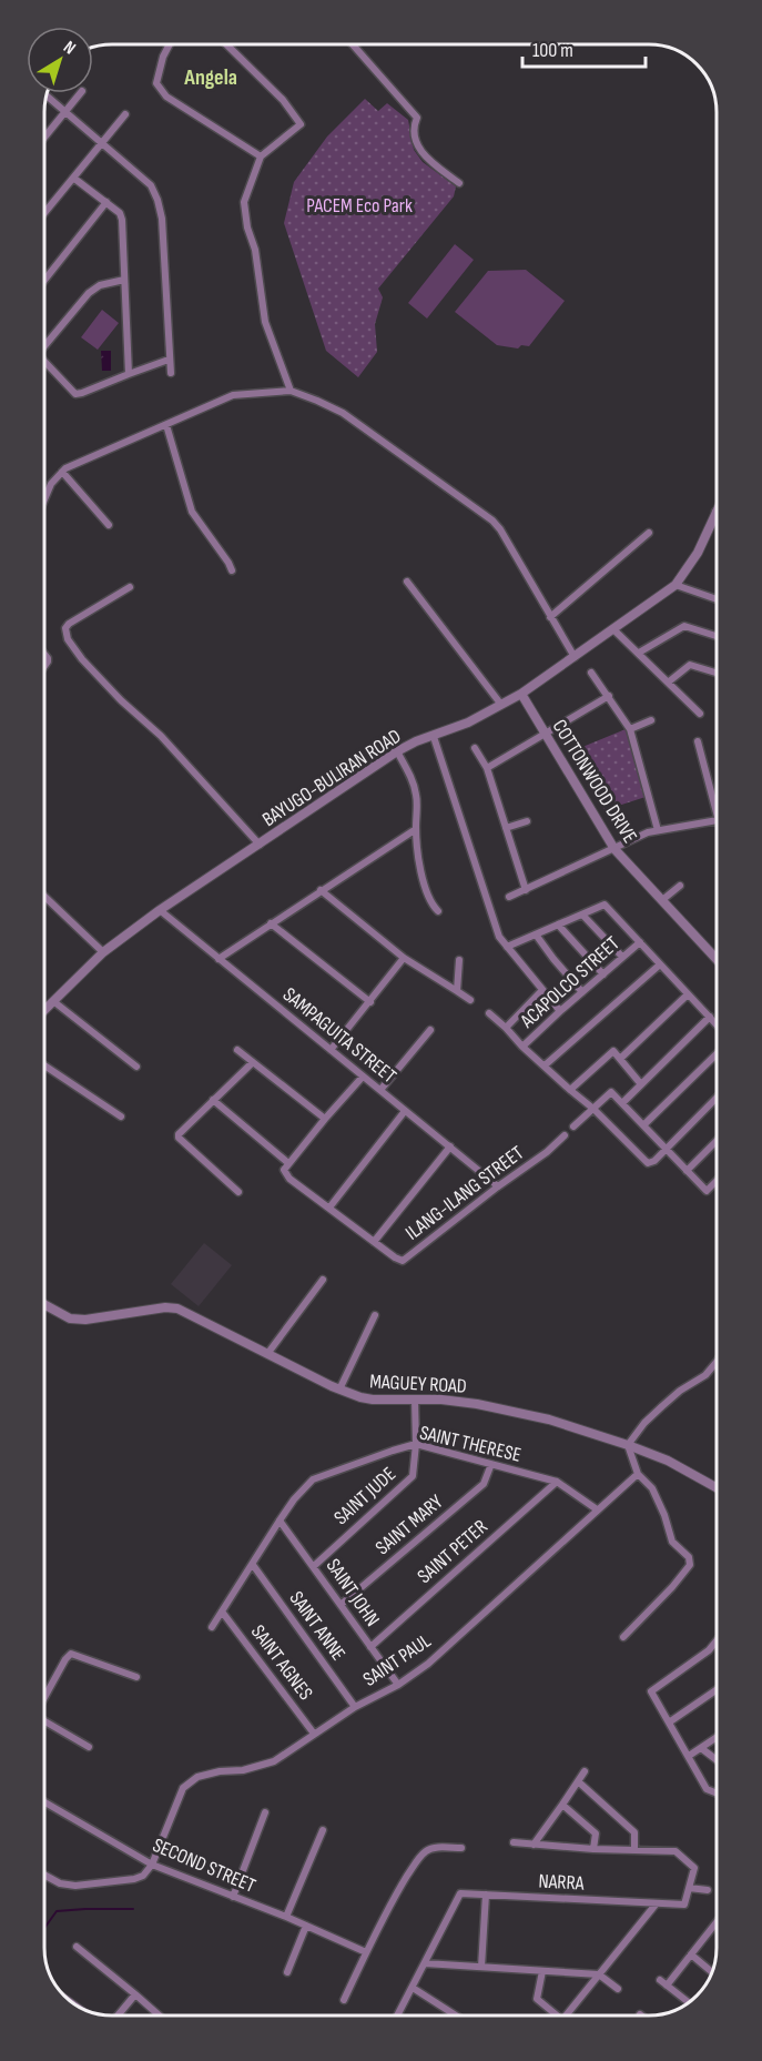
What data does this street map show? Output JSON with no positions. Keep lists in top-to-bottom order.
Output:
{
  "streets": {
    "street": [
      "BAYUGO-BULIRAN ROAD",
      "COTTONWOOD DRIVE",
      "ACAPOLCO STREET",
      "SAMPAGUITA STREET",
      "ILANG-ILANG STREET",
      "MAGUEY ROAD",
      "SAINT THERESE",
      "SAINT JUDE",
      "SAINT MARY",
      "SAINT PETER",
      "SAINT JOHN",
      "SAINT ANNE",
      "SAINT PAUL",
      "SAINT AGNES",
      "SECOND STREET",
      "NARRA"
    ]
  },
  "crossings": [
    ["BAYUGO-BULIRAN ROAD", "COTTONWOOD DRIVE"],
    ["BAYUGO-BULIRAN ROAD", "SAMPAGUITA STREET"],
    ["SAMPAGUITA STREET", "ILANG-ILANG STREET"],
    ["MAGUEY ROAD", "SAINT JUDE"],
    ["SAINT THERESE", "SAINT JUDE"],
    ["SAINT THERESE", "SAINT MARY"],
    ["SAINT THERESE", "SAINT PETER"],
    ["SAINT THERESE", "SAINT JOHN"],
    ["SAINT THERESE", "SAINT ANNE"],
    ["SAINT THERESE", "SAINT PAUL"],
    ["SAINT THERESE", "SAINT AGNES"],
    ["SAINT JUDE", "SAINT JOHN"],
    ["SAINT MARY", "SAINT JOHN"],
    ["SAINT PETER", "SAINT JOHN"],
    ["SAINT JOHN", "SAINT PAUL"],
    ["SAINT ANNE", "SAINT PAUL"],
    ["SAINT PAUL", "SAINT AGNES"],
    ["SAINT PAUL", "SECOND STREET"]
  ],
  "districts": ["Angela"],
  "parks": ["PACEM Eco Park"],
  "scale_bar": "100 m",
  "north": "top right"
}
